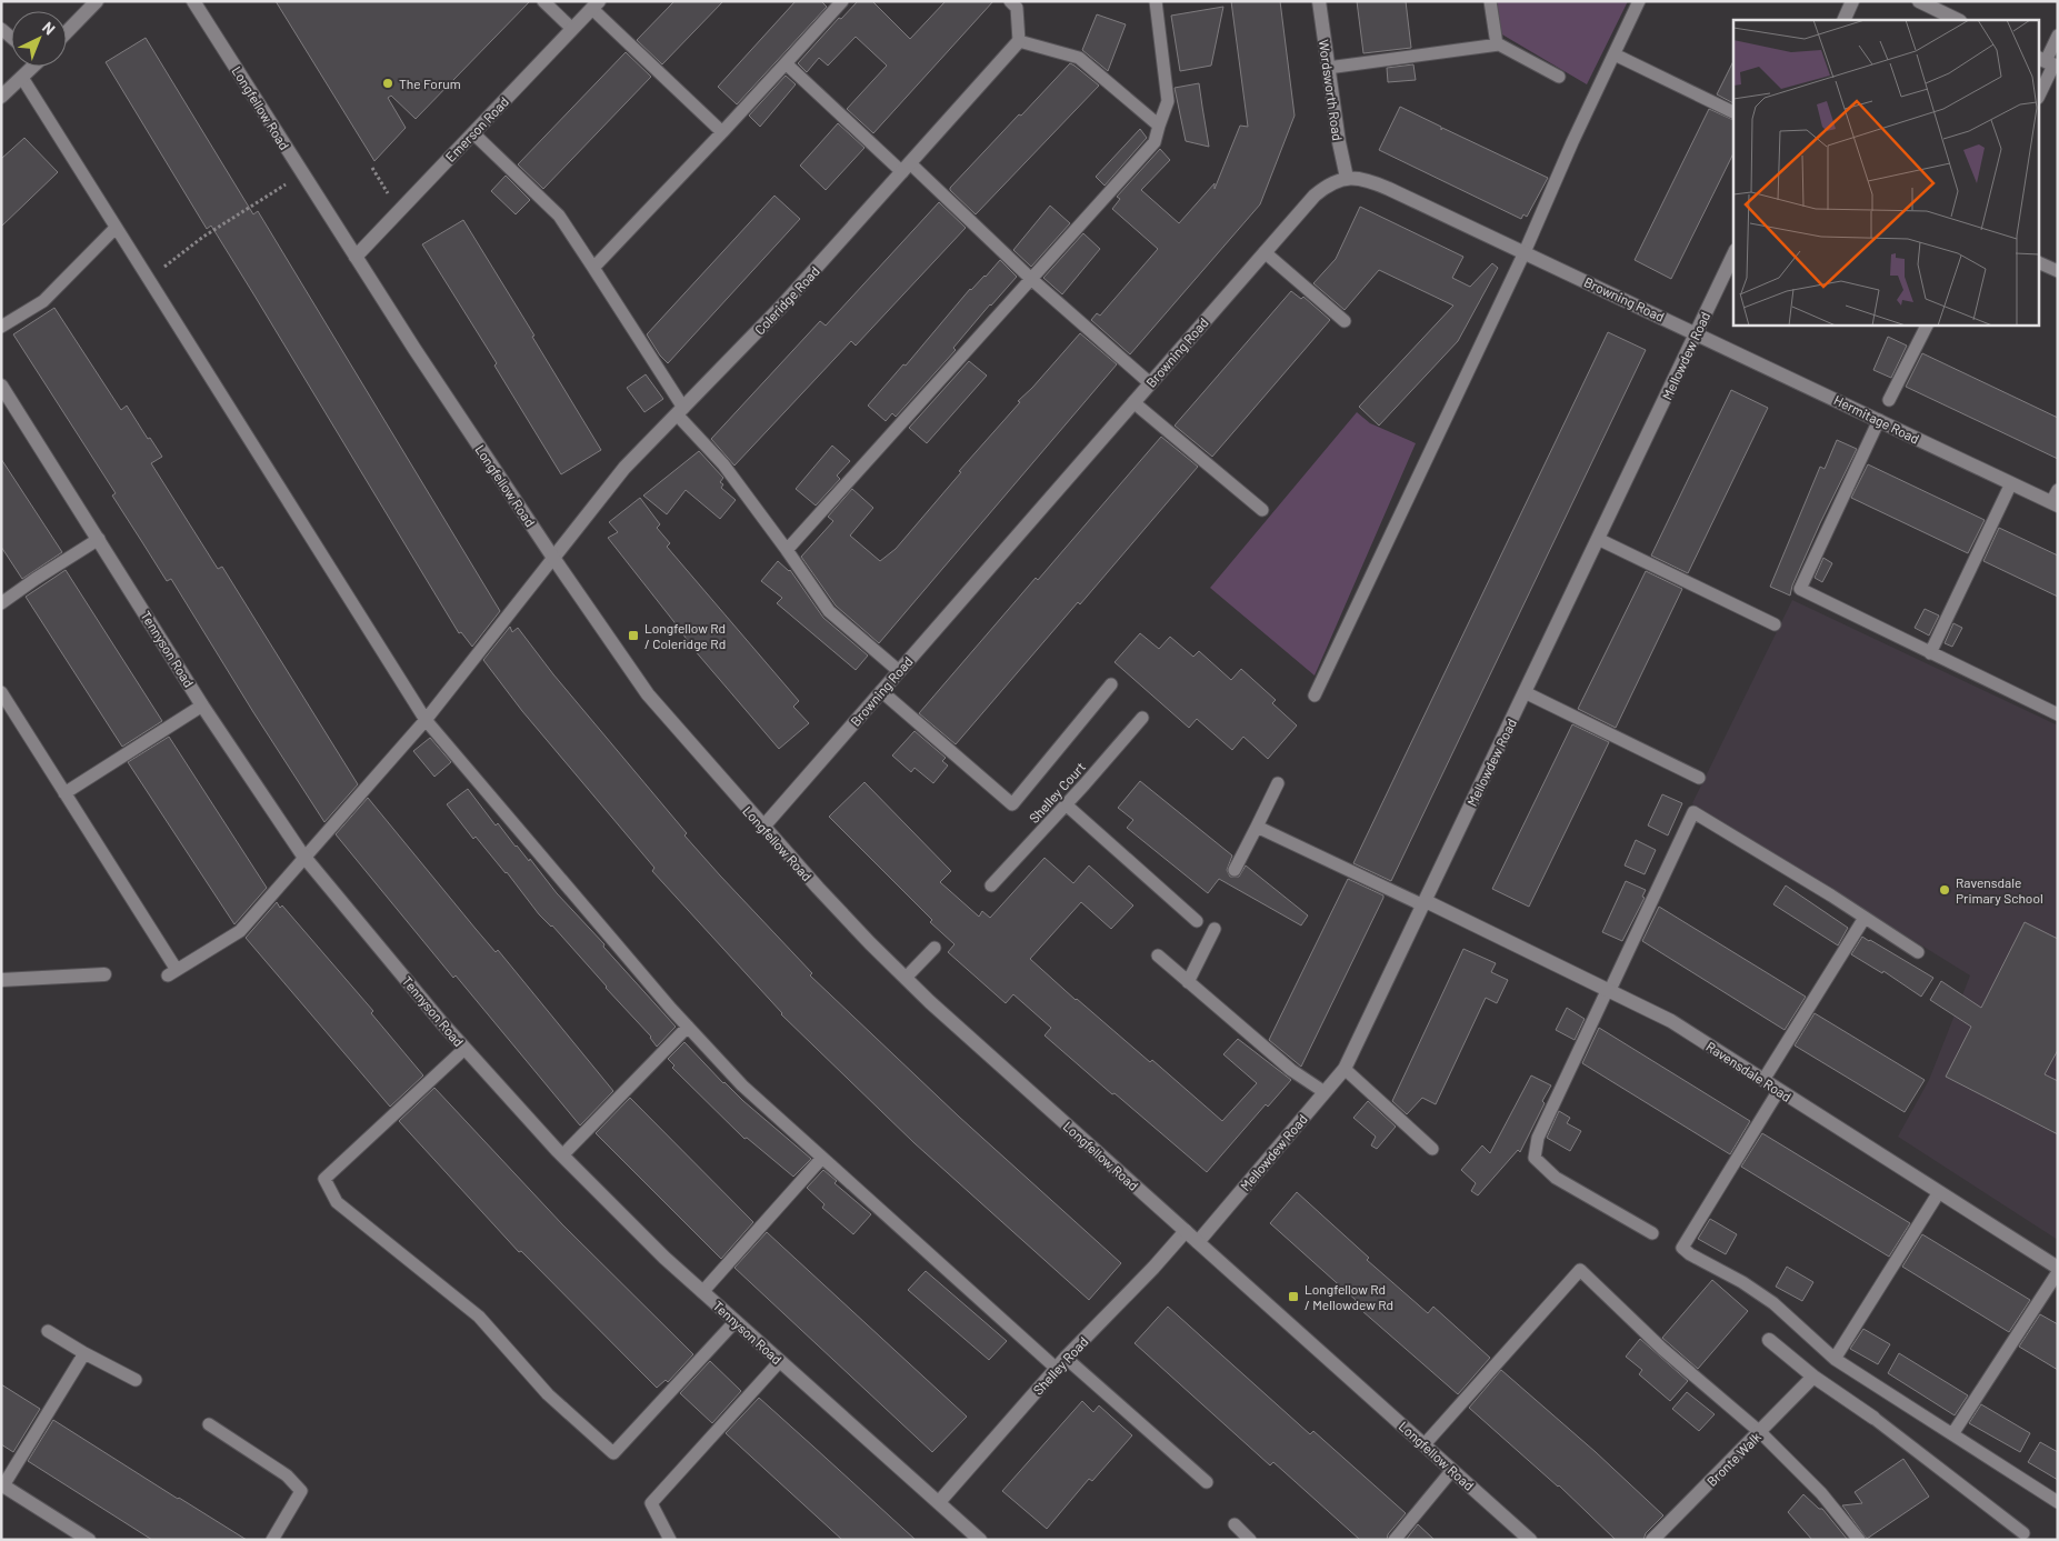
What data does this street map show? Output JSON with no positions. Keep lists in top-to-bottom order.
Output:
{
  "streets": {
    "street": [
      "Wordsworth Road",
      "Longfellow Road",
      "Emerson Road",
      "Browning Road",
      "Coleridge Road",
      "Mellowdew Road",
      "Hermitage Road",
      "Tennyson Road",
      "Ravensdale Road",
      "Shelley Road",
      "Bronte Walk"
    ],
    "lane": ["Shelley Court"]
  },
  "crossings": [
    ["Wordsworth Road", "Browning Road"],
    ["Longfellow Road", "Emerson Road"],
    ["Longfellow Road", "Browning Road"],
    ["Longfellow Road", "Coleridge Road"],
    ["Longfellow Road", "Mellowdew Road"],
    ["Longfellow Road", "Shelley Road"],
    ["Browning Road", "Mellowdew Road"],
    ["Browning Road", "Hermitage Road"],
    ["Mellowdew Road", "Hermitage Road"],
    ["Mellowdew Road", "Ravensdale Road"],
    ["Tennyson Road", "Shelley Road"]
  ],
  "places": {
    "other": ["The Forum", "Ravensdale Primary School"],
    "transit": ["Longfellow Rd / Coleridge Rd", "Longfellow Rd / Mellowdew Rd"]
  },
  "north": "top right"
}
